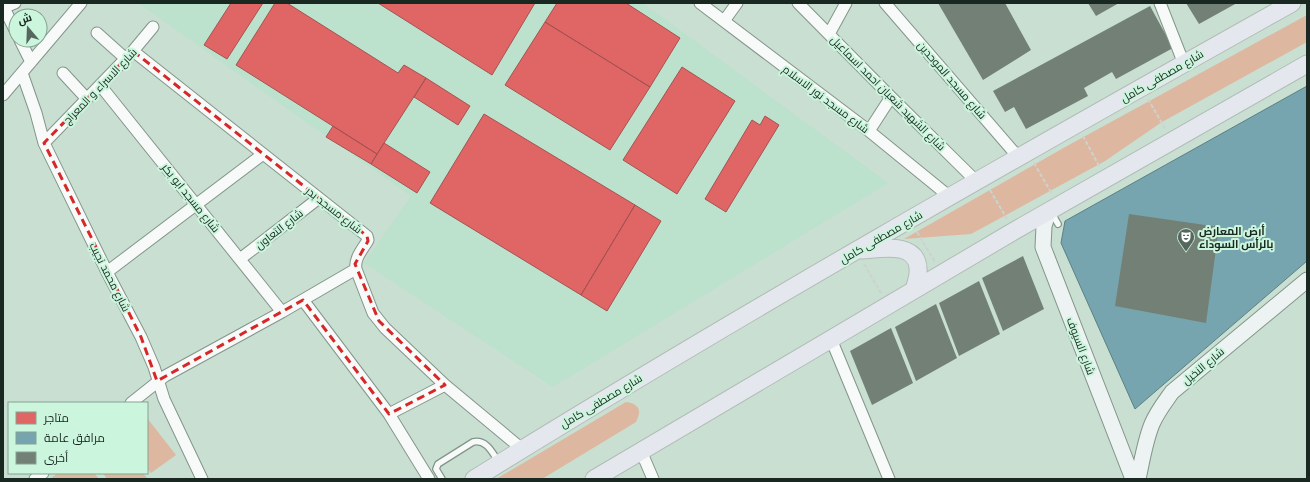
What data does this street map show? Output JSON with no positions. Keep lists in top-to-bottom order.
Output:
{
  "streets": {
    "main road": ["شارع مصطفى كامل", "شارع السيوف", "شارع النخيل"],
    "street": [
      "شارع مسجد الموحدين",
      "شارع الاسراء و المعراج",
      "شارع الشهيد شعبان احمد اسماعيل",
      "شارع مسجد نور الاسلام",
      "شارع مسجد ابو بكر",
      "شارع مسجد بدر",
      "شارع التعاون",
      "شارع محمد نجيب"
    ]
  },
  "crossings": [
    ["شارع مصطفى كامل", "شارع مسجد الموحدين"],
    ["شارع مصطفى كامل", "شارع الشهيد شعبان احمد اسماعيل"],
    ["شارع مصطفى كامل", "شارع مسجد نور الاسلام"],
    ["شارع الاسراء و المعراج", "شارع مسجد ابو بكر"],
    ["شارع الاسراء و المعراج", "شارع مسجد بدر"],
    ["شارع الاسراء و المعراج", "شارع محمد نجيب"],
    ["شارع مسجد ابو بكر", "شارع التعاون"],
    ["شارع مسجد بدر", "شارع التعاون"]
  ],
  "places": {
    "theatre": ["أرض المعارض بالرأس السوداء"]
  },
  "legend": ["متاجر", "مرافق عامة", "أخرى"],
  "north": "top"
}
